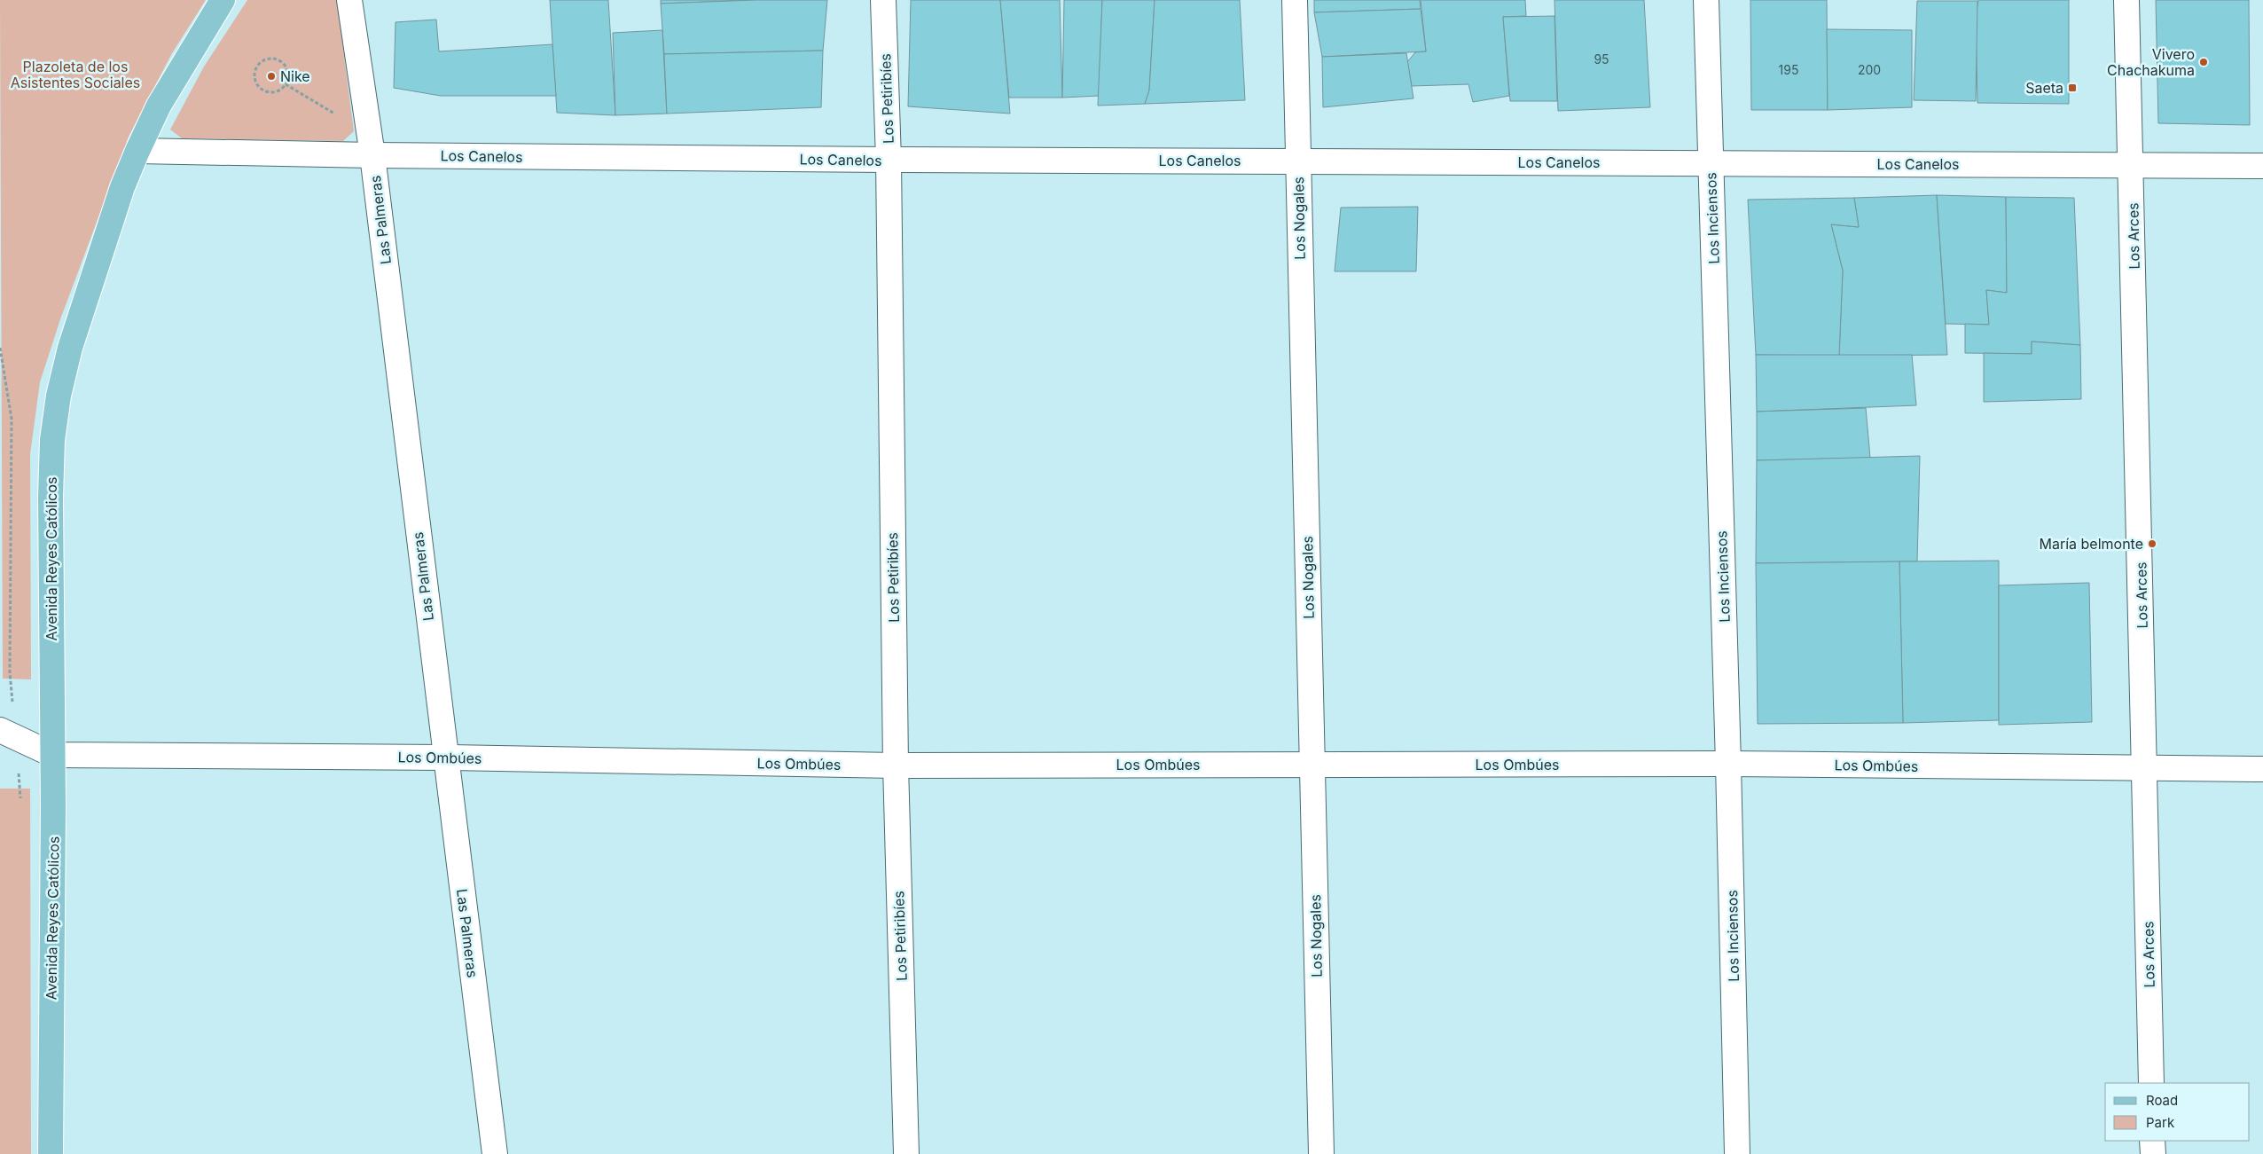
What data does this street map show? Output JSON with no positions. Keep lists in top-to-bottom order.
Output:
{
  "streets": {
    "main road": ["Avenida Reyes Católicos"],
    "street": [
      "Los Petiribíes",
      "Los Canelos",
      "Los Nogales",
      "Los Inciensos",
      "Las Palmeras",
      "Los Arces",
      "Los Ombúes"
    ]
  },
  "crossings": [
    ["Los Petiribíes", "Los Canelos"],
    ["Los Petiribíes", "Los Ombúes"],
    ["Los Canelos", "Los Nogales"],
    ["Los Canelos", "Los Inciensos"],
    ["Los Canelos", "Las Palmeras"],
    ["Los Canelos", "Los Arces"],
    ["Los Canelos", "Avenida Reyes Católicos"],
    ["Los Nogales", "Los Ombúes"],
    ["Los Inciensos", "Los Ombúes"],
    ["Las Palmeras", "Los Ombúes"],
    ["Los Arces", "Los Ombúes"],
    ["Avenida Reyes Católicos", "Los Ombúes"]
  ],
  "parks": ["Plazoleta de los Asistentes Sociales"],
  "places": {
    "other": ["Vivero Chachakuma", "Nike", "María belmonte"],
    "transit": ["Saeta"]
  },
  "house_numbers": ["95", "195", "200"],
  "legend": ["Road", "Park"]
}
